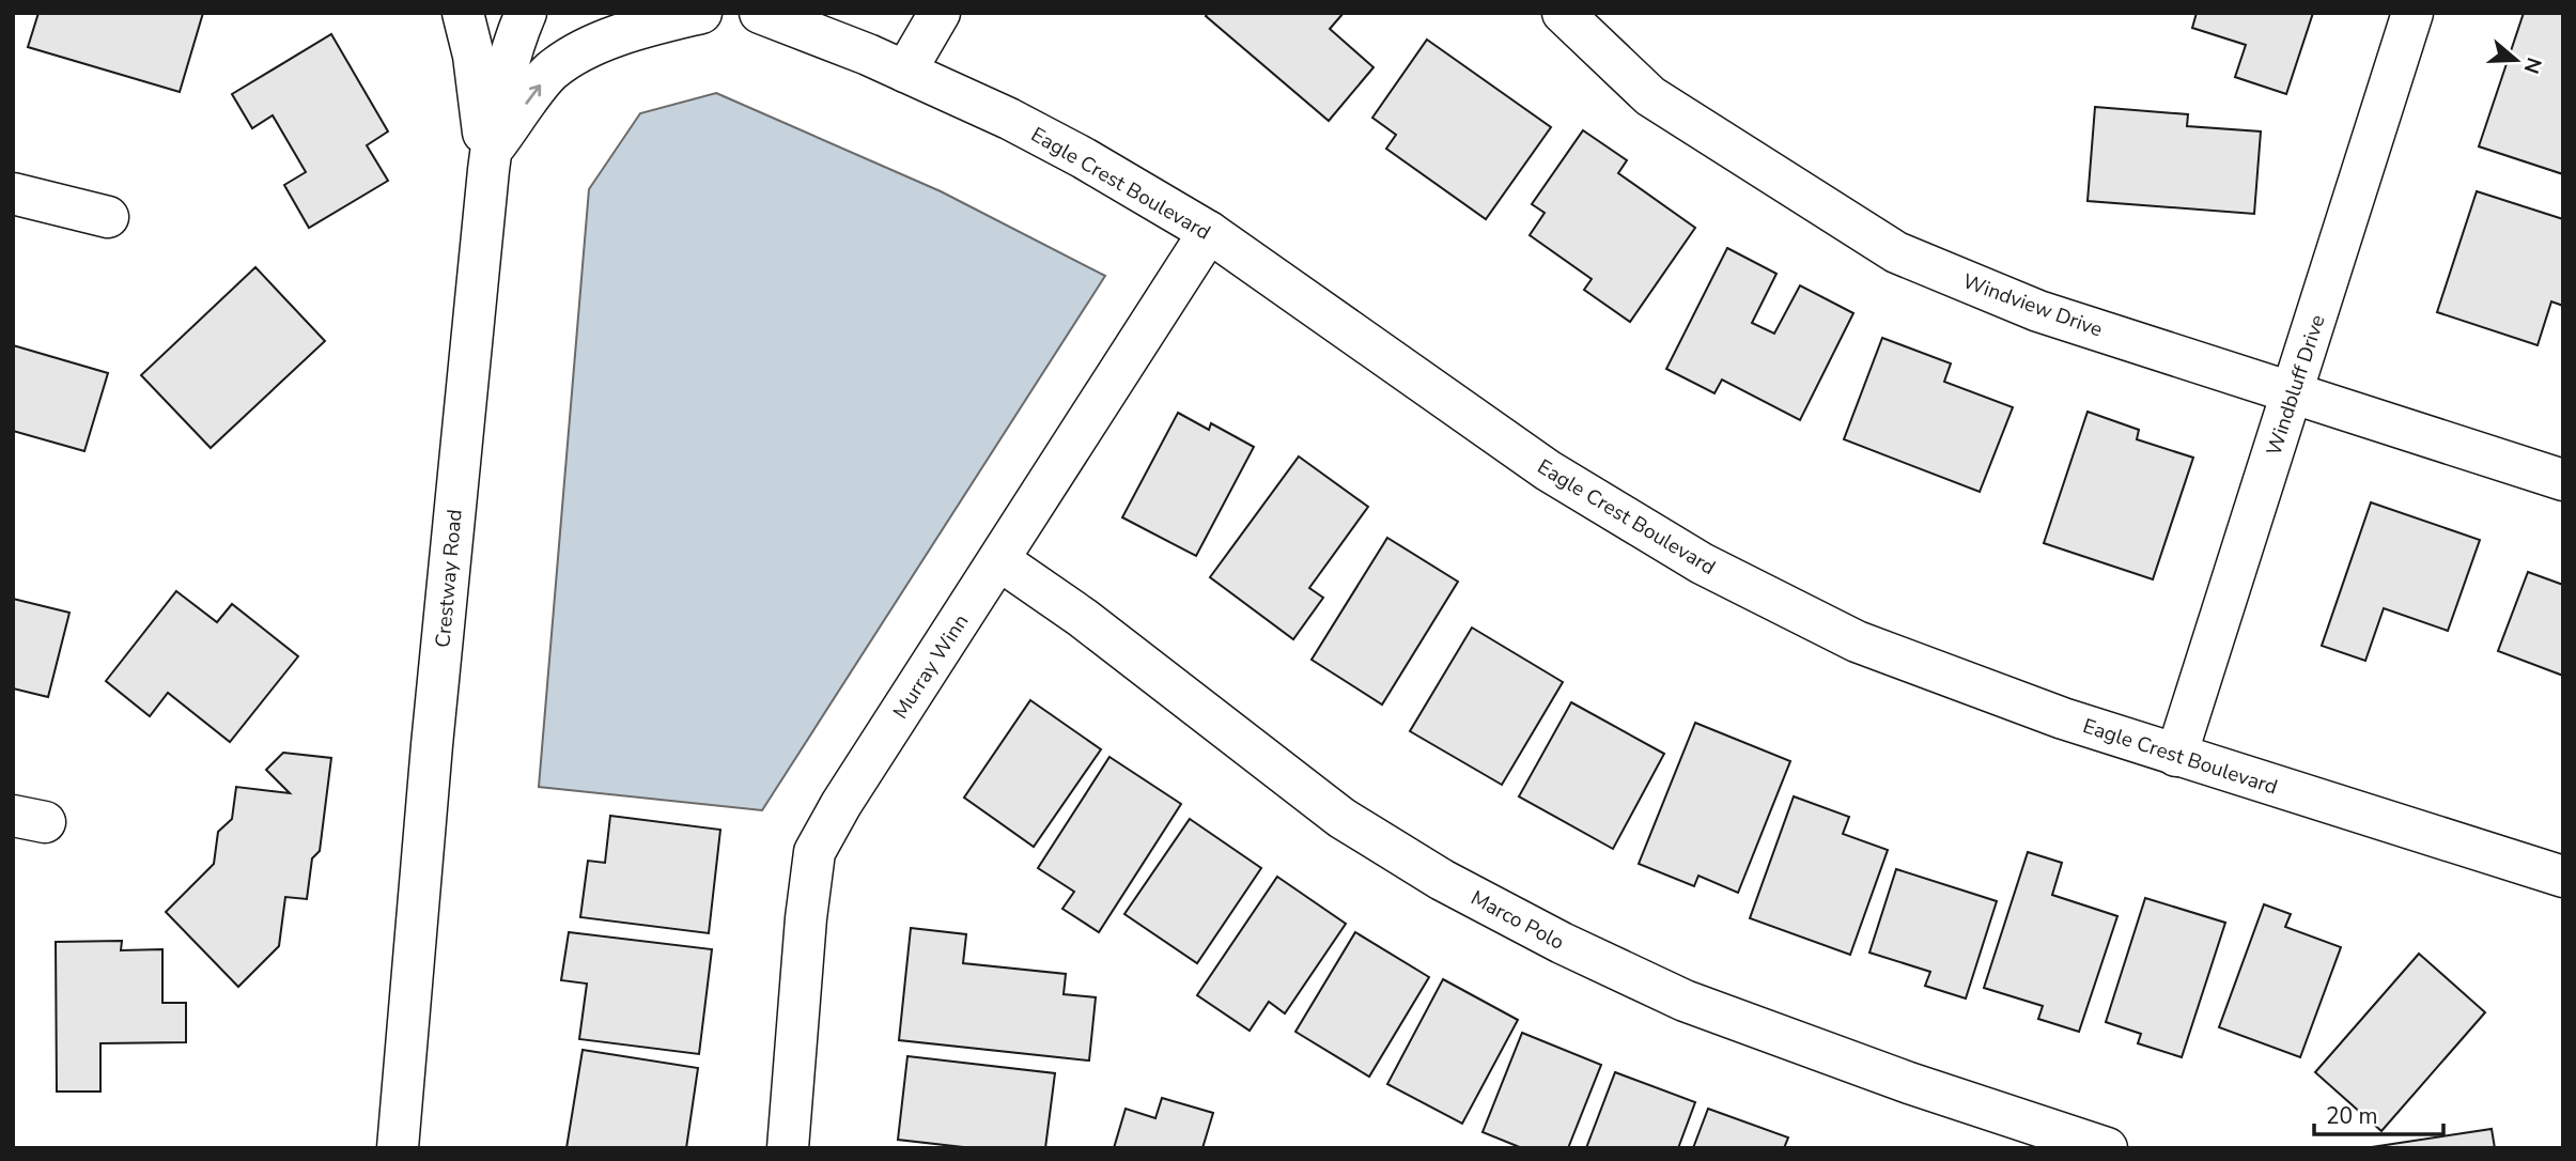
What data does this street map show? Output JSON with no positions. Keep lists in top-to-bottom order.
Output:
{
  "streets": {
    "street": [
      "Eagle Crest Boulevard",
      "Windview Drive",
      "Windbluff Drive",
      "Crestway Road",
      "Murray Winn",
      "Marco Polo"
    ]
  },
  "crossings": [
    ["Eagle Crest Boulevard", "Windbluff Drive"],
    ["Eagle Crest Boulevard", "Murray Winn"],
    ["Windview Drive", "Windbluff Drive"],
    ["Murray Winn", "Marco Polo"]
  ],
  "scale_bar": "20 m",
  "north": "right"
}
